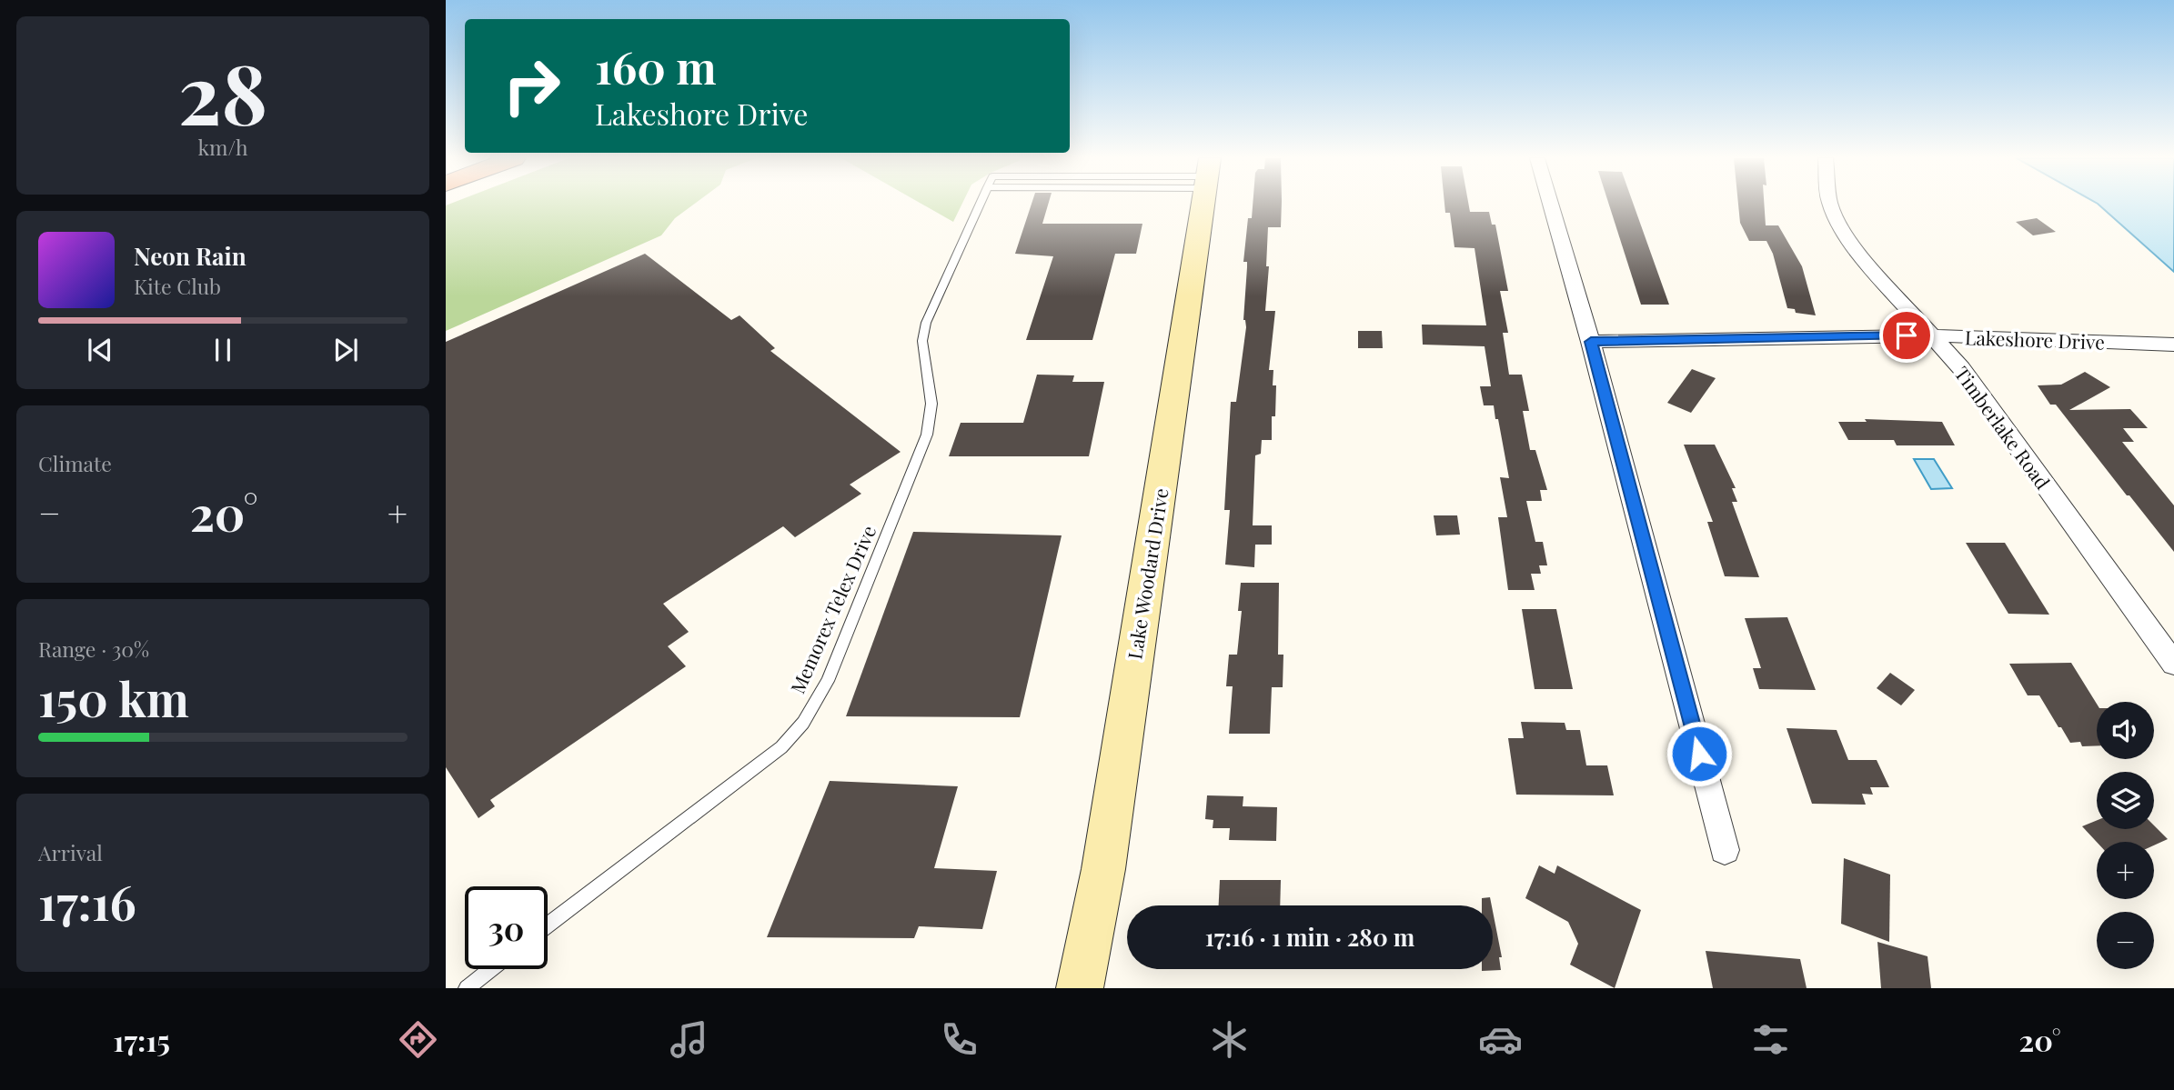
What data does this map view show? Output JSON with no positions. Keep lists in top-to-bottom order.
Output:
{
  "streets": {
    "street": ["Lakeshore Drive", "Timberlake Road", "Lake Woodard Drive"],
    "lane": ["Memorex Telex Drive"]
  },
  "crossings": [
    ["Lakeshore Drive", "Timberlake Road"]
  ],
  "page": {
    "tile": [
      ["28", "km/h"],
      "Climate",
      ["Range · 30%", "150 km"],
      ["Arrival", "17:16"]
    ],
    "turn": ["160 m", "Lakeshore Drive"],
    "song": ["Neon Rain", "Kite Club"],
    "heat": ["−", "20°", "+"],
    "map_buttons": ["+", "−"],
    "limit": "30",
    "trip": "17:16 · 1 min · 280 m",
    "tabs": ["17:15", "20°"]
  }
}
